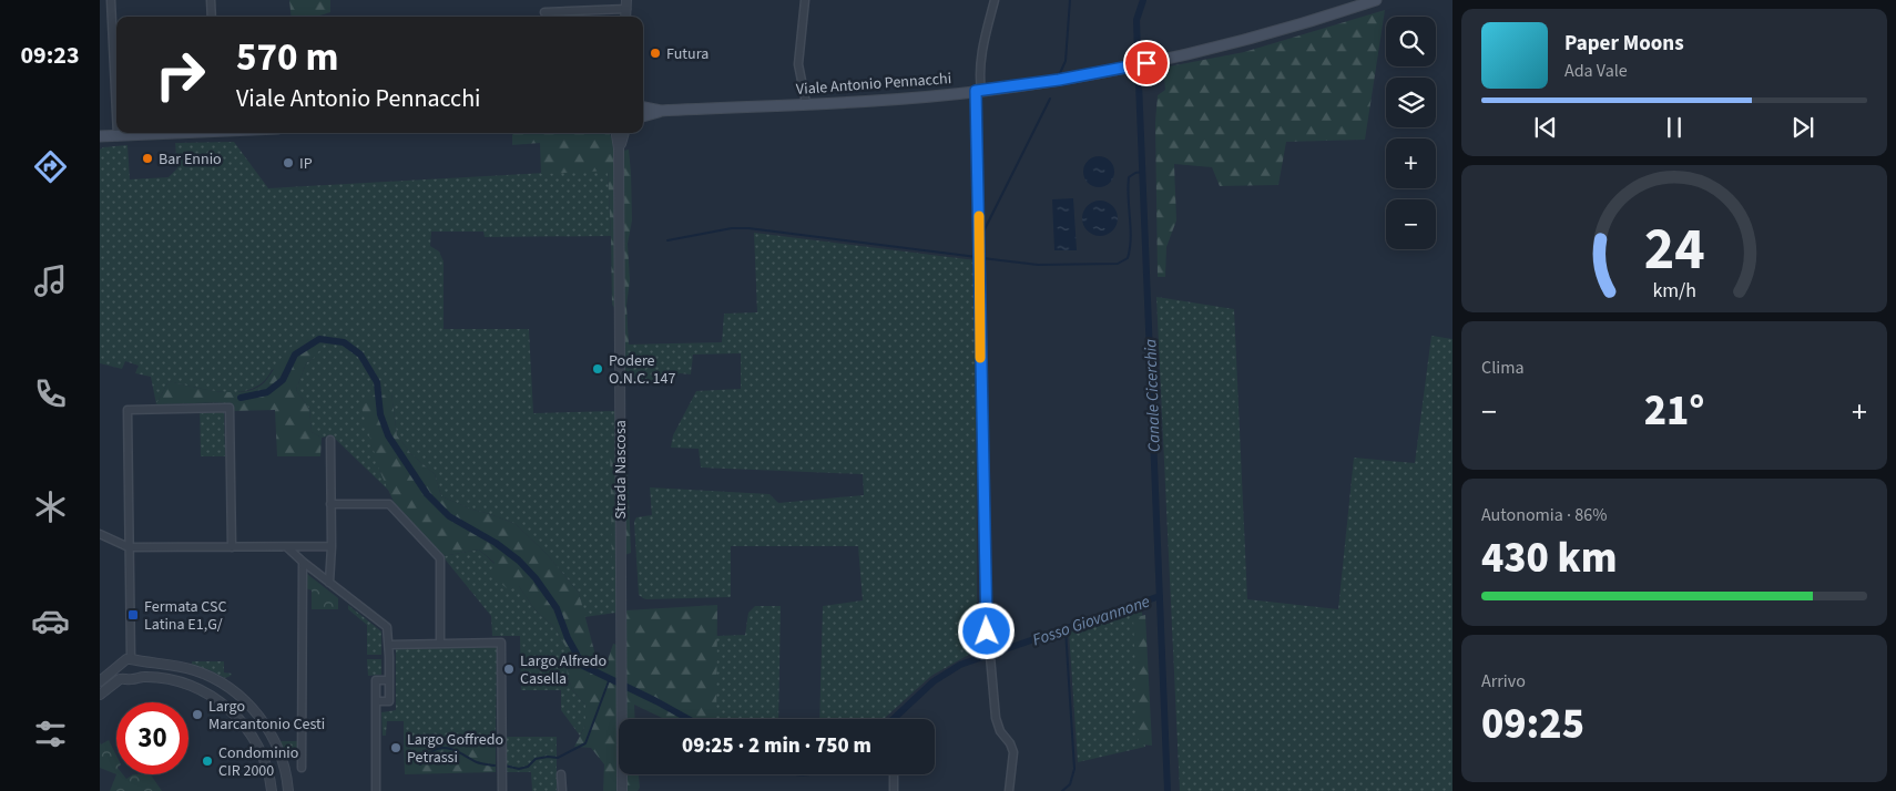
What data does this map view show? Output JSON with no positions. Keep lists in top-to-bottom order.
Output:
{
  "streets": {
    "main road": ["Viale Antonio Pennacchi"],
    "street": ["Strada Nascosa"]
  },
  "water": ["Canale Cicerchia", "Fosso Giovannone"],
  "places": {
    "other": [
      "Futura",
      "Bar Ennio",
      "IP",
      "Podere O.N.C. 147",
      "Largo Alfredo Casella",
      "Largo Marcantonio Cesti",
      "Largo Goffredo Petrassi",
      "Condominio CIR 2000"
    ],
    "transit": ["Fermata CSC Latina E1,G/"]
  },
  "page": {
    "tabs": "09:23",
    "map_buttons": ["+", "−"],
    "turn": ["570 m", "Viale Antonio Pennacchi"],
    "song": ["Paper Moons", "Ada Vale"],
    "tile": [
      "Clima",
      ["Autonomia · 86%", "430 km"],
      ["Arrivo", "09:25"]
    ],
    "heat": ["−", "21°", "+"],
    "limit": "30",
    "trip": "09:25 · 2 min · 750 m",
    "gauge": ["24", "km/h"]
  }
}
